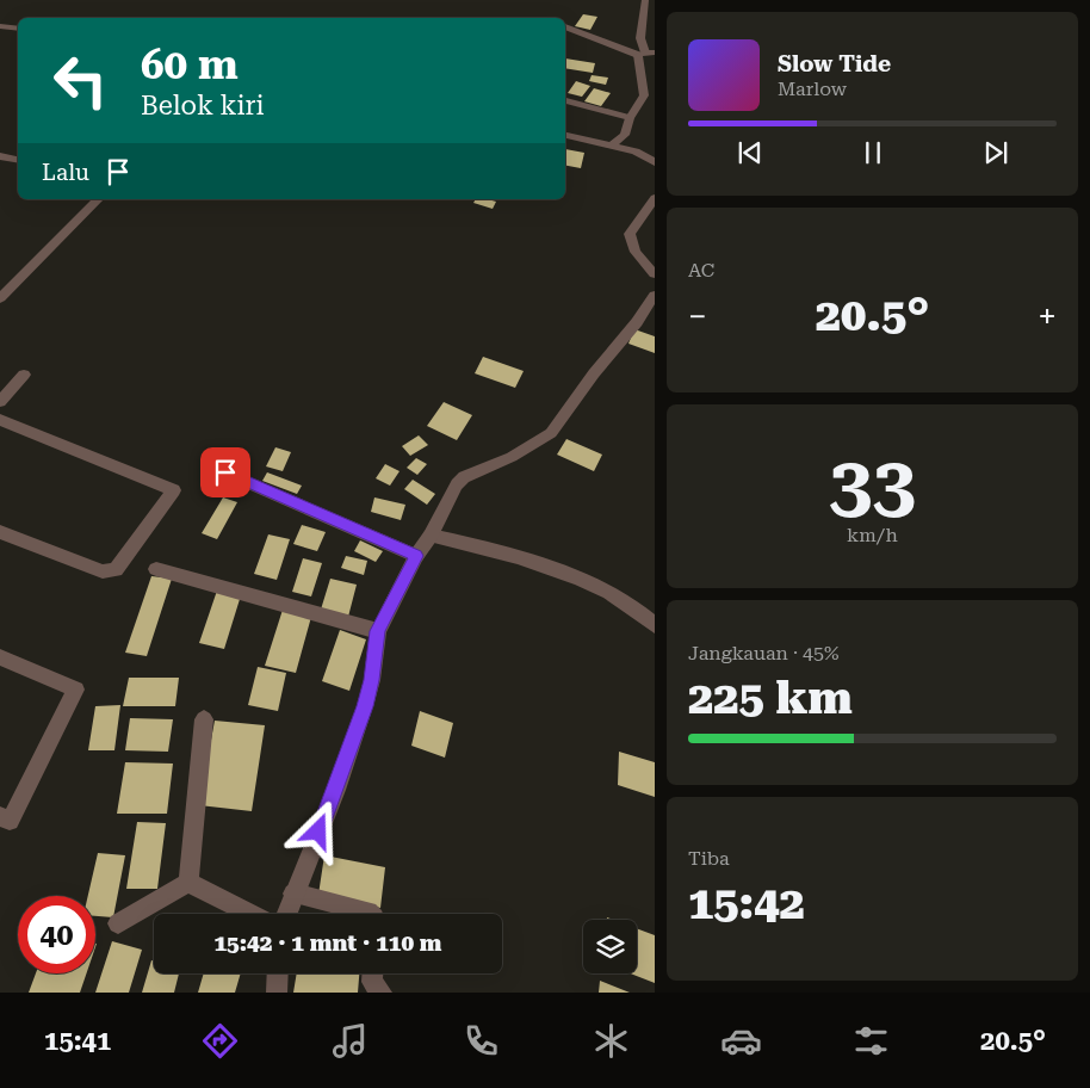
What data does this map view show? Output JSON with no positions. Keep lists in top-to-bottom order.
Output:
{
  "page": {
    "turn": ["60 m", "Belok kiri"],
    "song": ["Slow Tide", "Marlow"],
    "then": "Lalu",
    "tile": [
      "AC",
      ["33", "km/h"],
      ["Jangkauan · 45%", "225 km"],
      ["Tiba", "15:42"]
    ],
    "heat": ["−", "20.5°", "+"],
    "limit": "40",
    "trip": "15:42 · 1 mnt · 110 m",
    "tabs": ["15:41", "20.5°"]
  }
}
